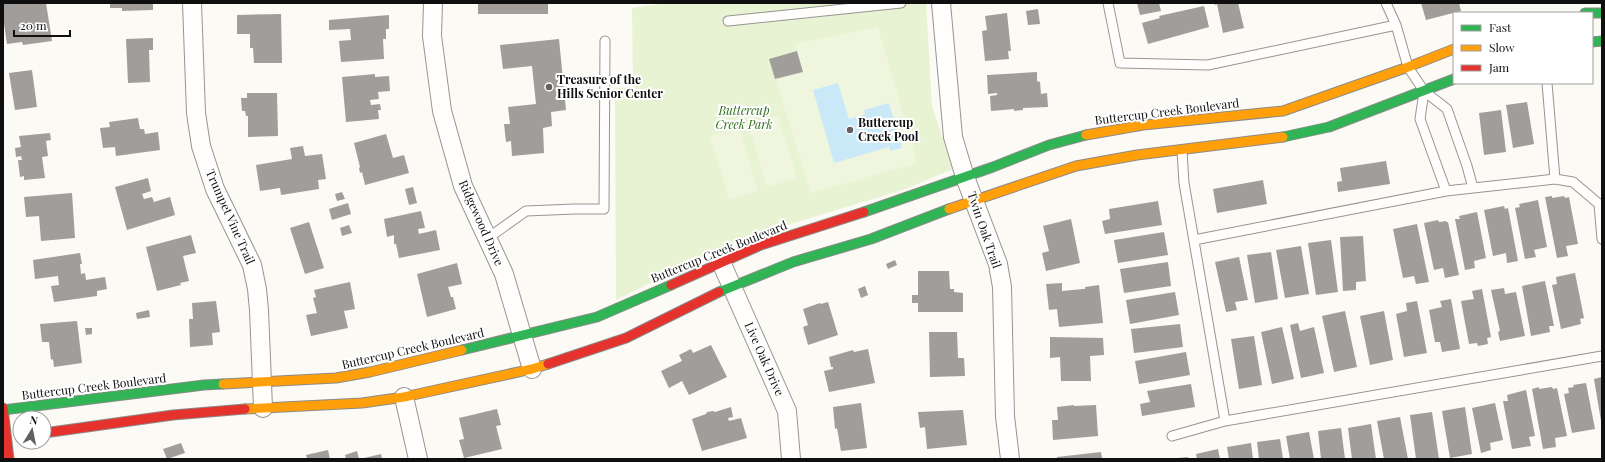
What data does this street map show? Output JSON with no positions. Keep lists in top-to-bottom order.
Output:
{
  "streets": {
    "street": [
      "Buttercup Creek Boulevard",
      "Trumpet Vine Trail",
      "Ridgewood Drive",
      "Twin Oak Trail",
      "Live Oak Drive"
    ]
  },
  "crossings": [
    ["Buttercup Creek Boulevard", "Trumpet Vine Trail"],
    ["Buttercup Creek Boulevard", "Ridgewood Drive"],
    ["Buttercup Creek Boulevard", "Twin Oak Trail"],
    ["Buttercup Creek Boulevard", "Live Oak Drive"]
  ],
  "parks": ["Buttercup Creek Park"],
  "places": ["Treasure of the Hills Senior Center", "Buttercup Creek Pool"],
  "legend": ["Fast", "Slow", "Jam"],
  "scale_bar": "20 m",
  "north": "top"
}
